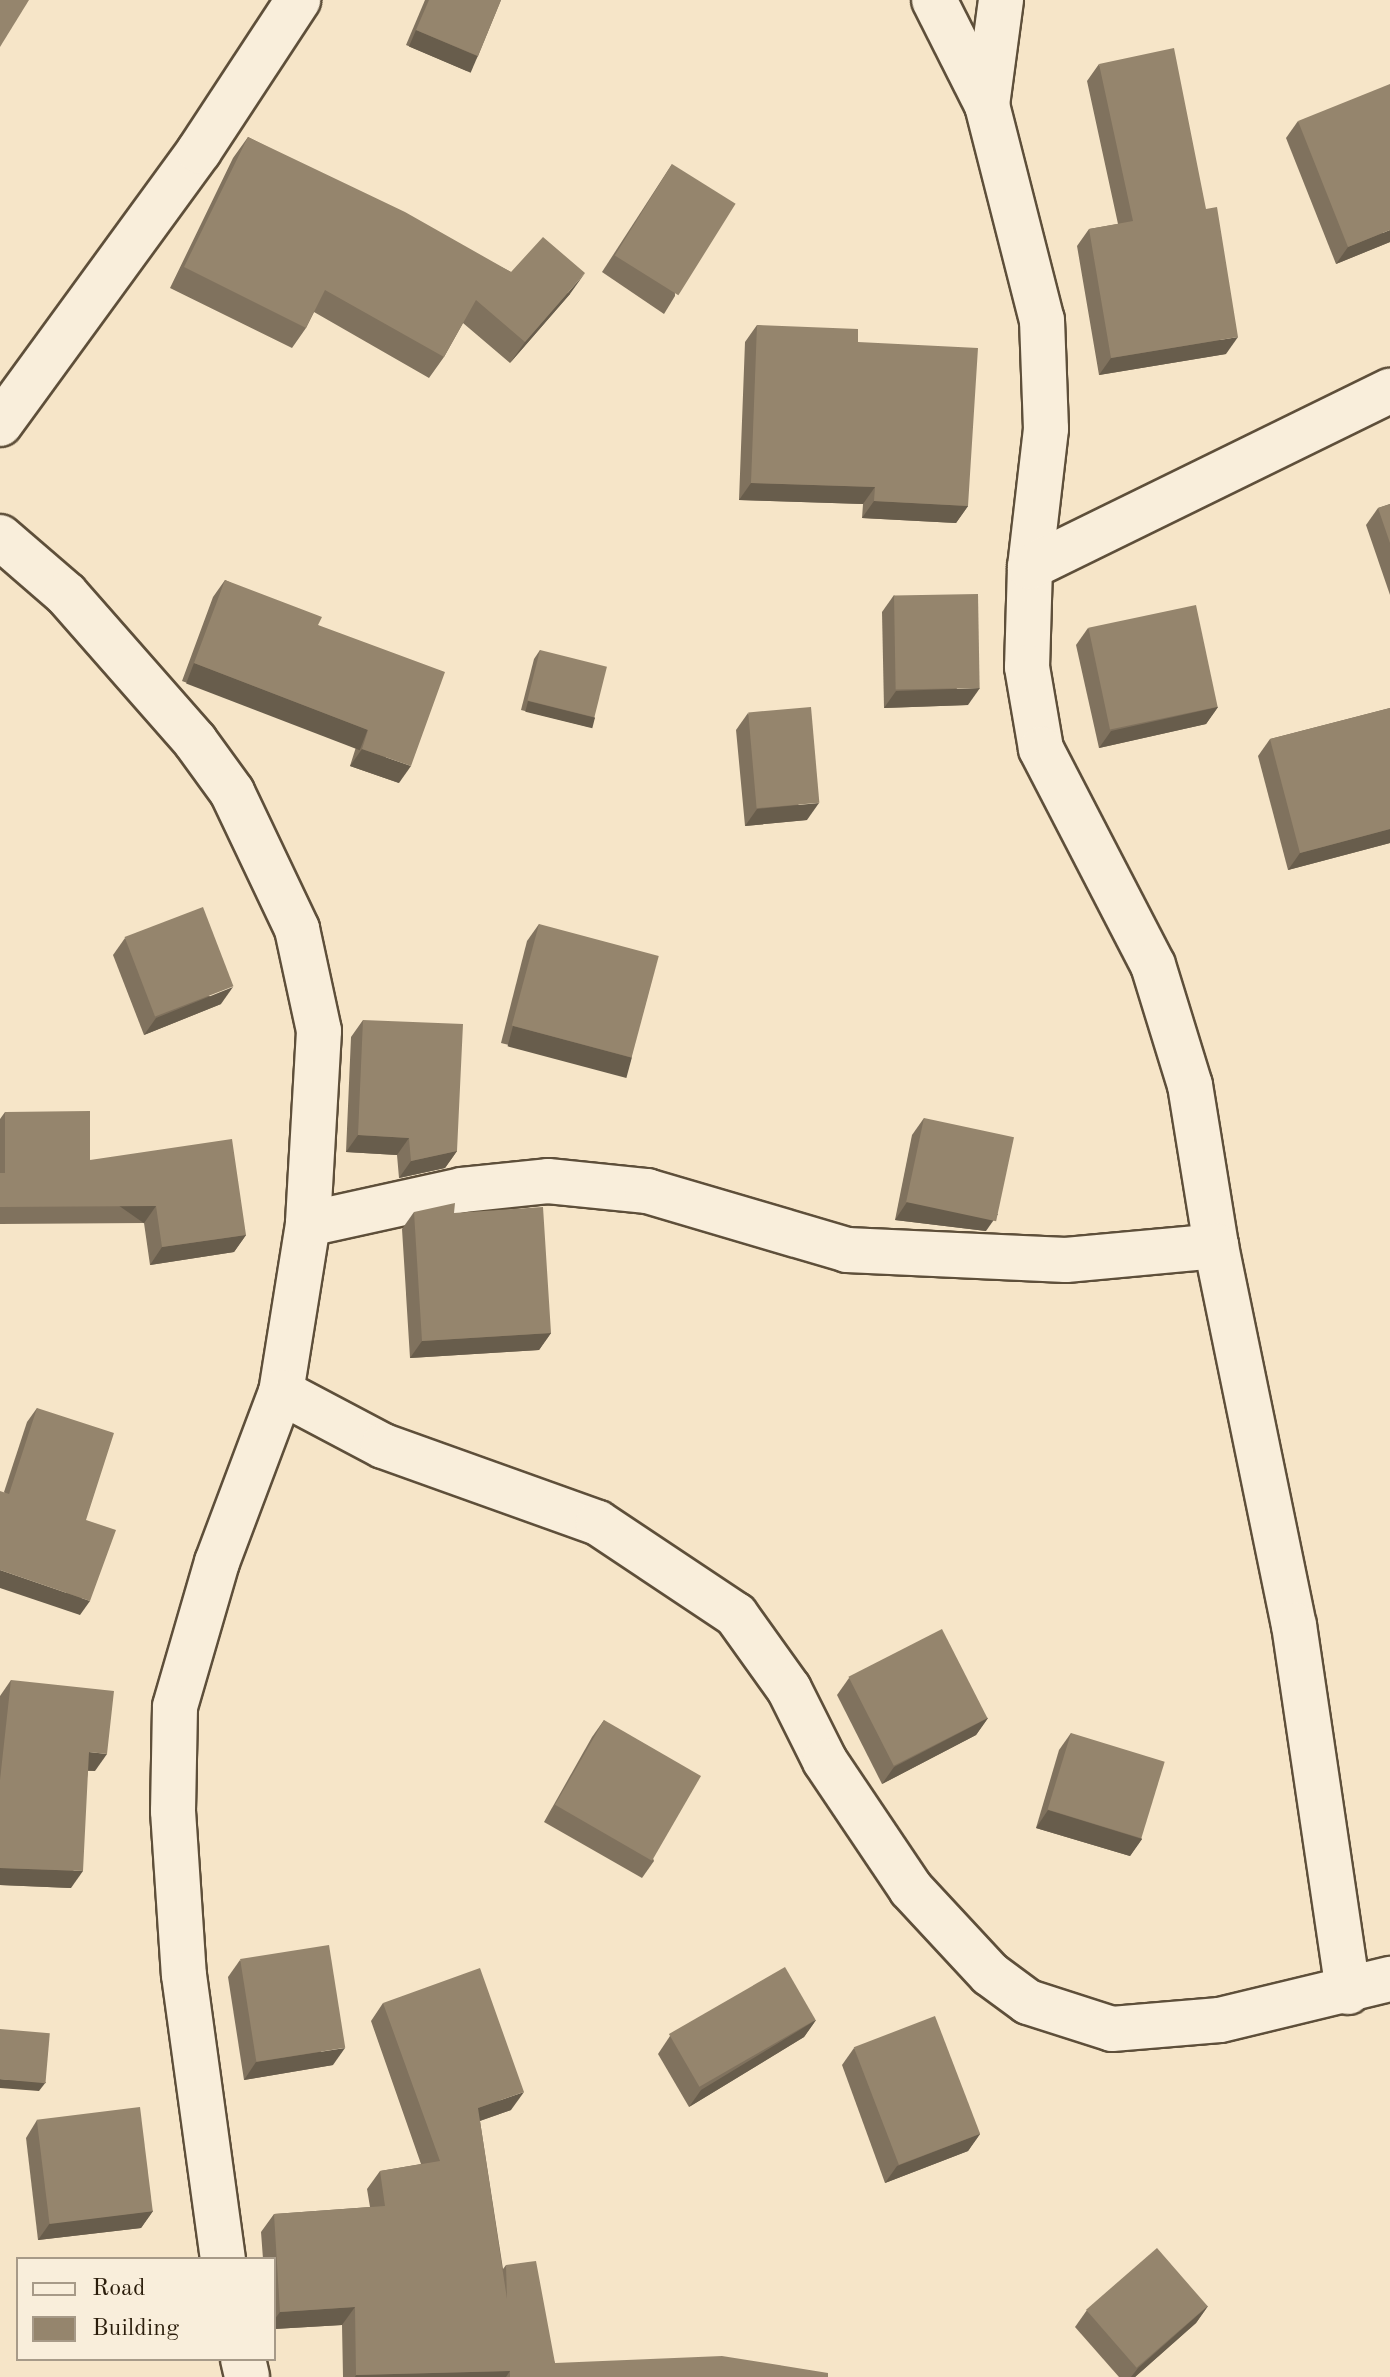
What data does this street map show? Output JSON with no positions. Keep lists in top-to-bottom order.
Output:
{
  "legend": ["Road", "Building"]
}
